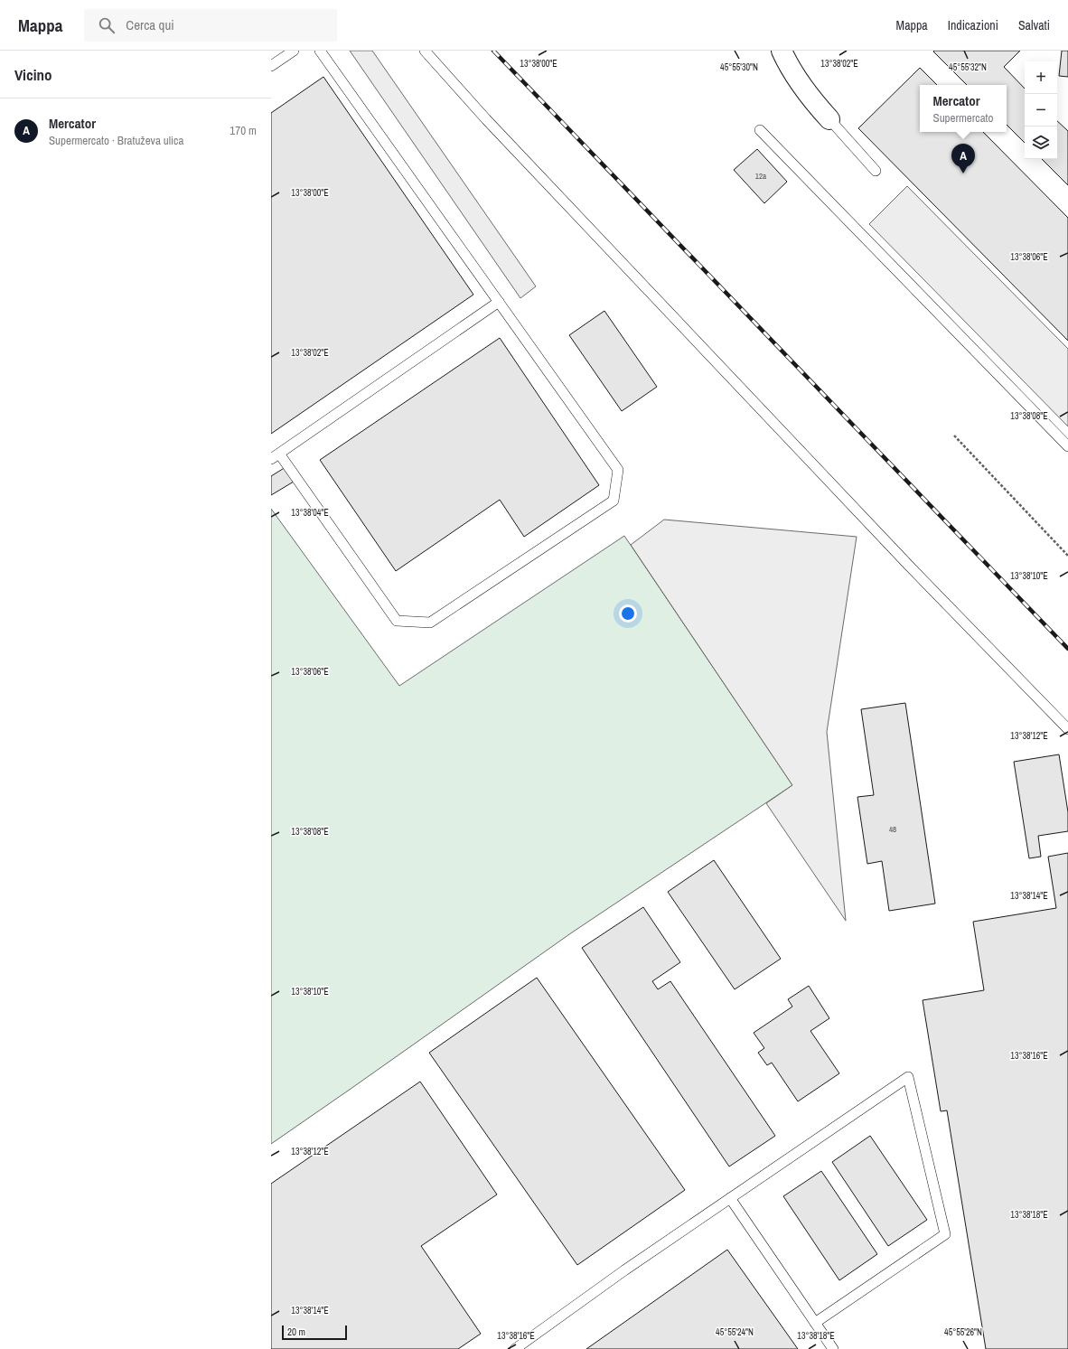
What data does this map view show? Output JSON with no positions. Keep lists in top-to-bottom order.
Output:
{
  "house_numbers": ["12a", "48"],
  "scale_bar": "20 m",
  "page": {
    "header": "Mappa",
    "search": "Cerca qui",
    "nav": ["Mappa", "Indicazioni", "Salvati"],
    "heading": "Vicino",
    "map_buttons": ["+", "−"],
    "popup": ["Mercator", "Supermercato"],
    "list": [
      {
        "mark": "A",
        "name": "Mercator",
        "note": "Supermercato · Bratuževa ulica",
        "value": "170 m"
      }
    ],
    "pins": "A",
    "scale": "20 m"
  },
  "coordinates": [
    "13°38'00\"E",
    "13°38'02\"E",
    "45°55'30\"N",
    "45°55'32\"N",
    "13°38'06\"E",
    "13°38'08\"E",
    "13°38'04\"E",
    "13°38'10\"E",
    "13°38'12\"E",
    "13°38'14\"E",
    "13°38'16\"E",
    "13°38'18\"E",
    "45°55'24\"N",
    "45°55'26\"N"
  ]
}
